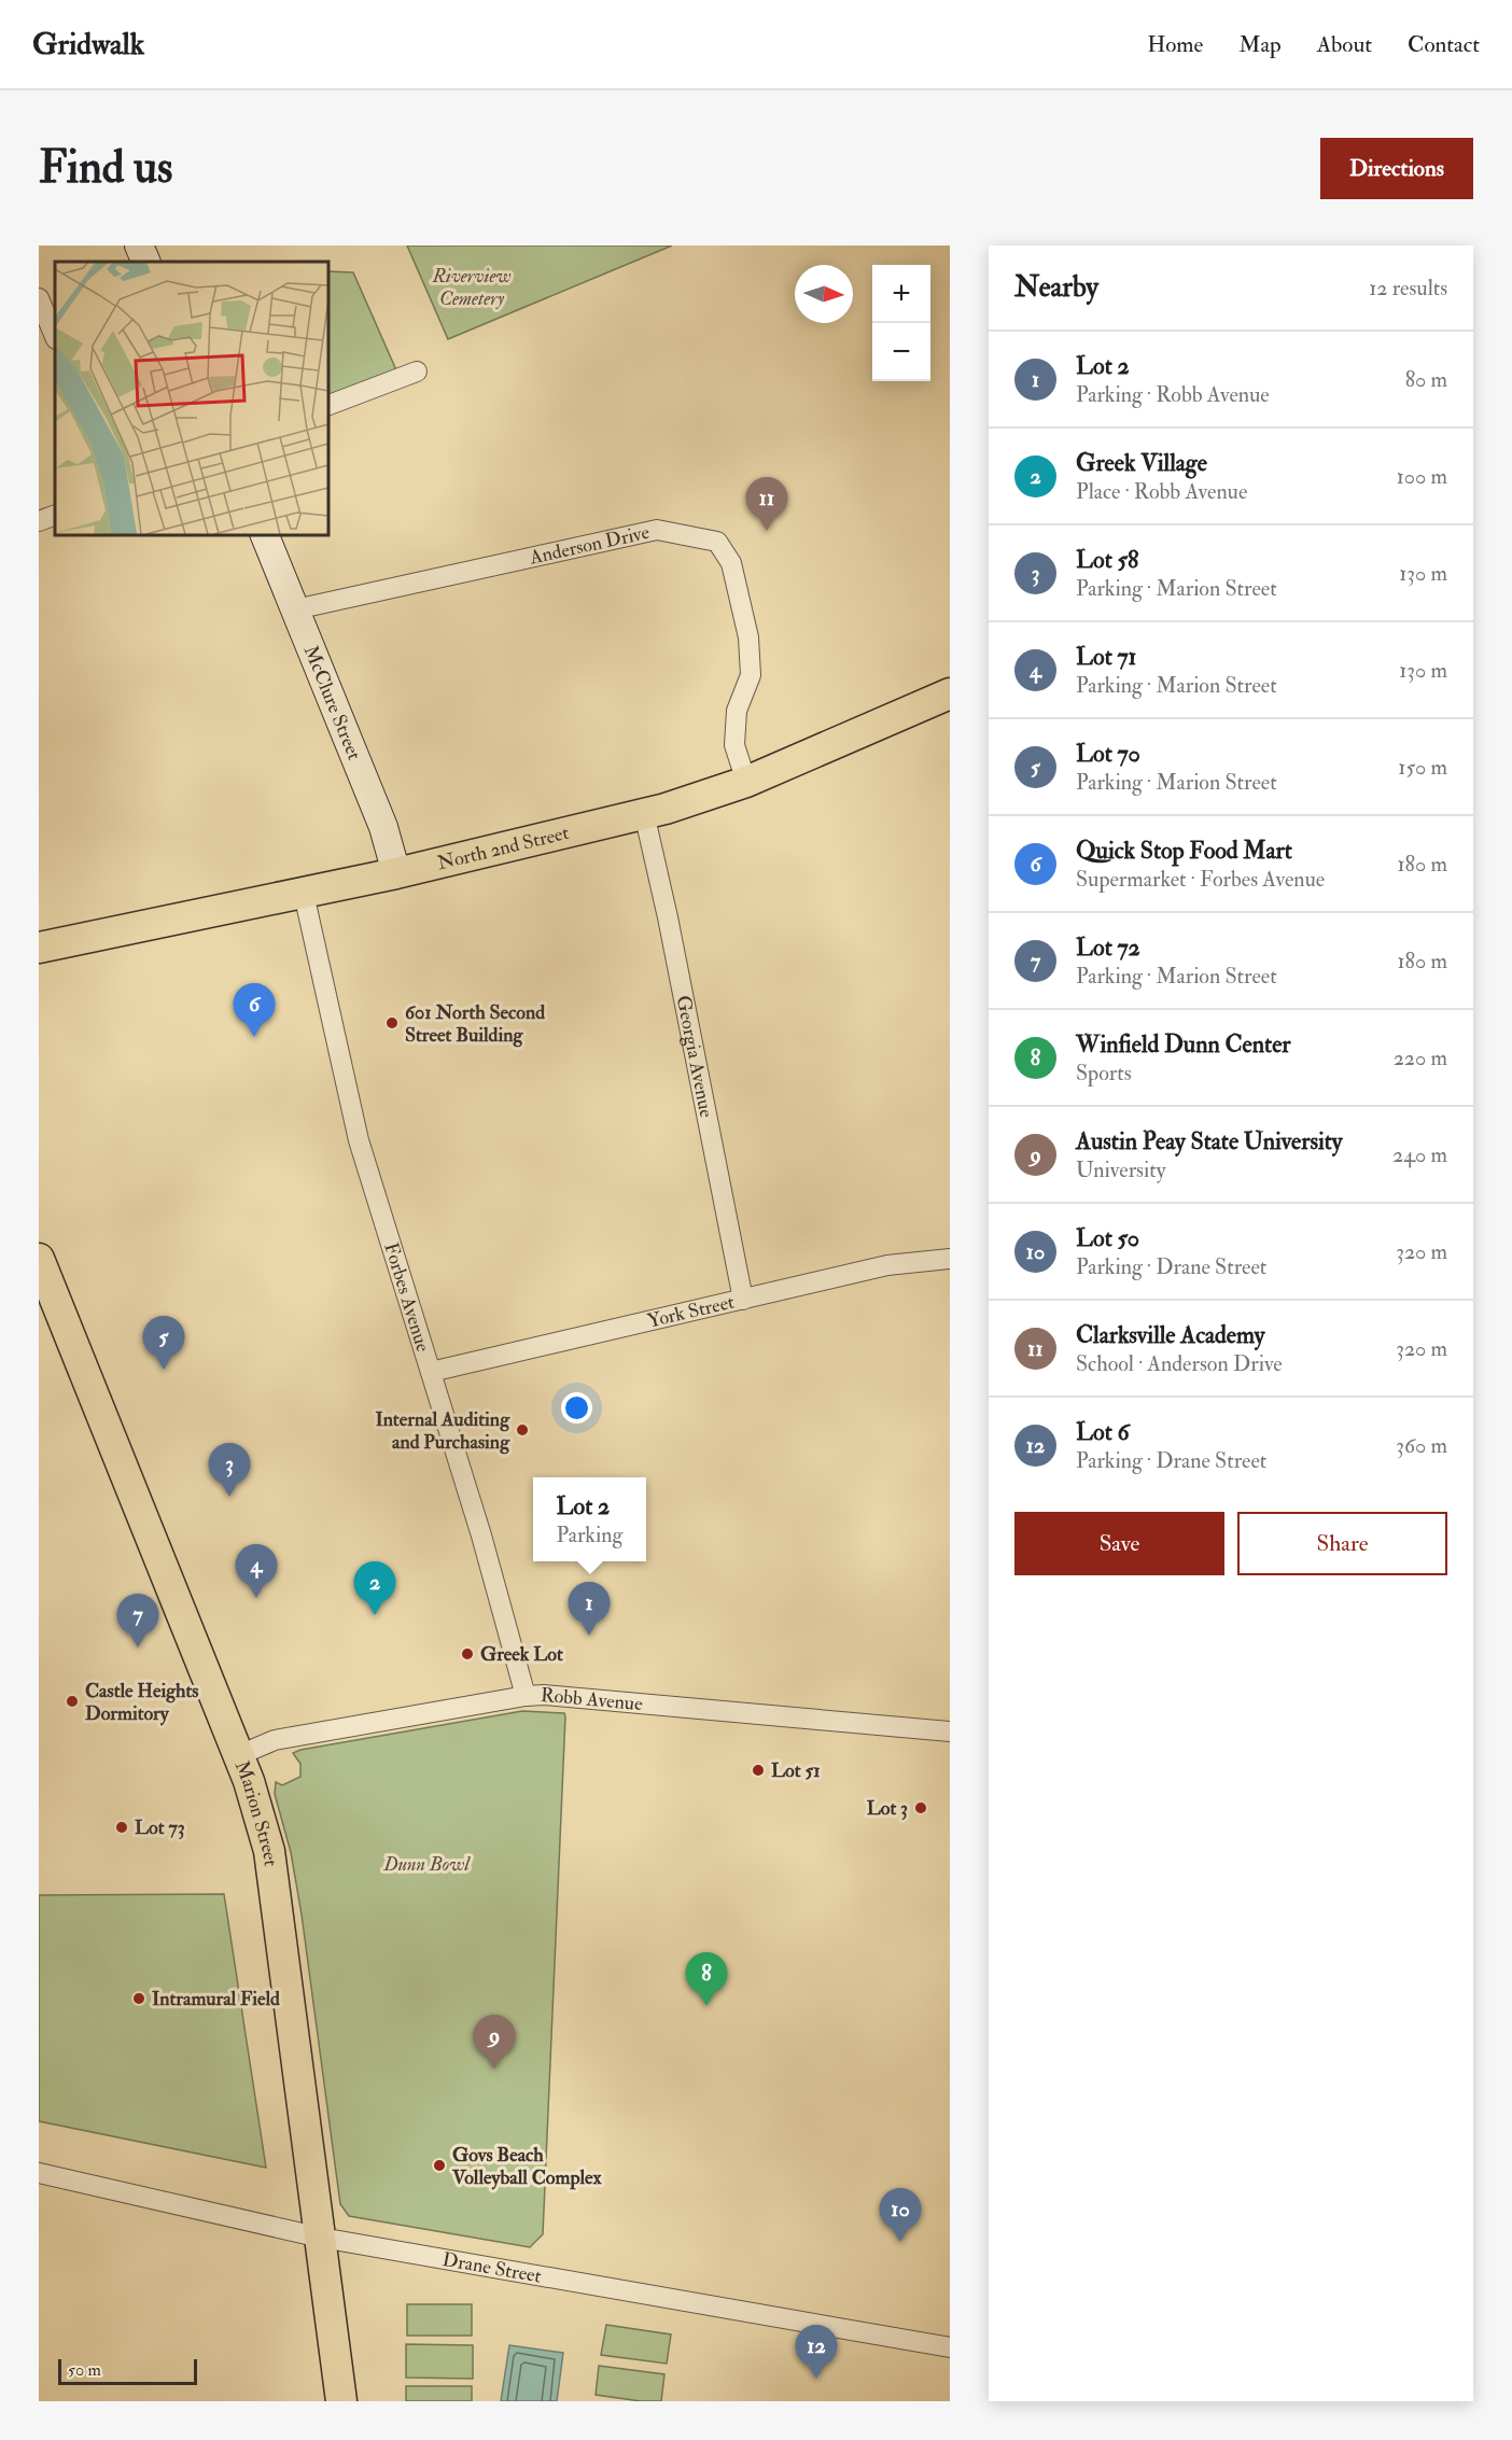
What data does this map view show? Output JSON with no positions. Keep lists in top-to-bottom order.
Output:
{
  "streets": {
    "main road": ["McClure Street", "North 2nd Street", "Marion Street"],
    "street": [
      "Anderson Drive",
      "Georgia Avenue",
      "Forbes Avenue",
      "York Street",
      "Robb Avenue",
      "Drane Street"
    ]
  },
  "crossings": [
    ["Anderson Drive", "McClure Street"],
    ["Anderson Drive", "North 2nd Street"],
    ["McClure Street", "North 2nd Street"],
    ["North 2nd Street", "Georgia Avenue"],
    ["North 2nd Street", "Forbes Avenue"],
    ["Georgia Avenue", "York Street"],
    ["Forbes Avenue", "York Street"],
    ["Forbes Avenue", "Robb Avenue"],
    ["Robb Avenue", "Marion Street"],
    ["Marion Street", "Drane Street"]
  ],
  "parks": ["Riverview Cemetery", "Dunn Bowl"],
  "places": [
    "601 North Second Street Building",
    "Internal Auditing and Purchasing",
    "Greek Lot",
    "Castle Heights Dormitory",
    "Lot 51",
    "Lot 3",
    "Lot 73",
    "Intramural Field",
    "Govs Beach Volleyball Complex"
  ],
  "scale_bar": "50 m",
  "north": "right",
  "page": {
    "header": "Gridwalk",
    "nav": [
      "Home",
      "Map",
      "About",
      "Contact"
    ],
    "buttons": [
      "Directions",
      ["Save", "Share"]
    ],
    "title": "Find us",
    "heading": ["Nearby", "12 results"],
    "map_buttons": ["+", "−"],
    "list": [
      {
        "mark": "1",
        "name": "Lot 2",
        "note": "Parking · Robb Avenue",
        "value": "80 m"
      },
      {
        "mark": "2",
        "name": "Greek Village",
        "note": "Place · Robb Avenue",
        "value": "100 m"
      },
      {
        "mark": "3",
        "name": "Lot 58",
        "note": "Parking · Marion Street",
        "value": "130 m"
      },
      {
        "mark": "4",
        "name": "Lot 71",
        "note": "Parking · Marion Street",
        "value": "130 m"
      },
      {
        "mark": "5",
        "name": "Lot 70",
        "note": "Parking · Marion Street",
        "value": "150 m"
      },
      {
        "mark": "6",
        "name": "Quick Stop Food Mart",
        "note": "Supermarket · Forbes Avenue",
        "value": "180 m"
      },
      {
        "mark": "7",
        "name": "Lot 72",
        "note": "Parking · Marion Street",
        "value": "180 m"
      },
      {
        "mark": "8",
        "name": "Winfield Dunn Center",
        "note": "Sports",
        "value": "220 m"
      },
      {
        "mark": "9",
        "name": "Austin Peay State University",
        "note": "University",
        "value": "240 m"
      },
      {
        "mark": "10",
        "name": "Lot 50",
        "note": "Parking · Drane Street",
        "value": "320 m"
      },
      {
        "mark": "11",
        "name": "Clarksville Academy",
        "note": "School · Anderson Drive",
        "value": "320 m"
      },
      {
        "mark": "12",
        "name": "Lot 6",
        "note": "Parking · Drane Street",
        "value": "360 m"
      }
    ],
    "pins": [
      "11",
      "6",
      "5",
      "3",
      "4",
      "2",
      "1",
      "7",
      "8",
      "9",
      "10",
      "12"
    ],
    "popup": ["Lot 2", "Parking"],
    "scale": "50 m"
  }
}
